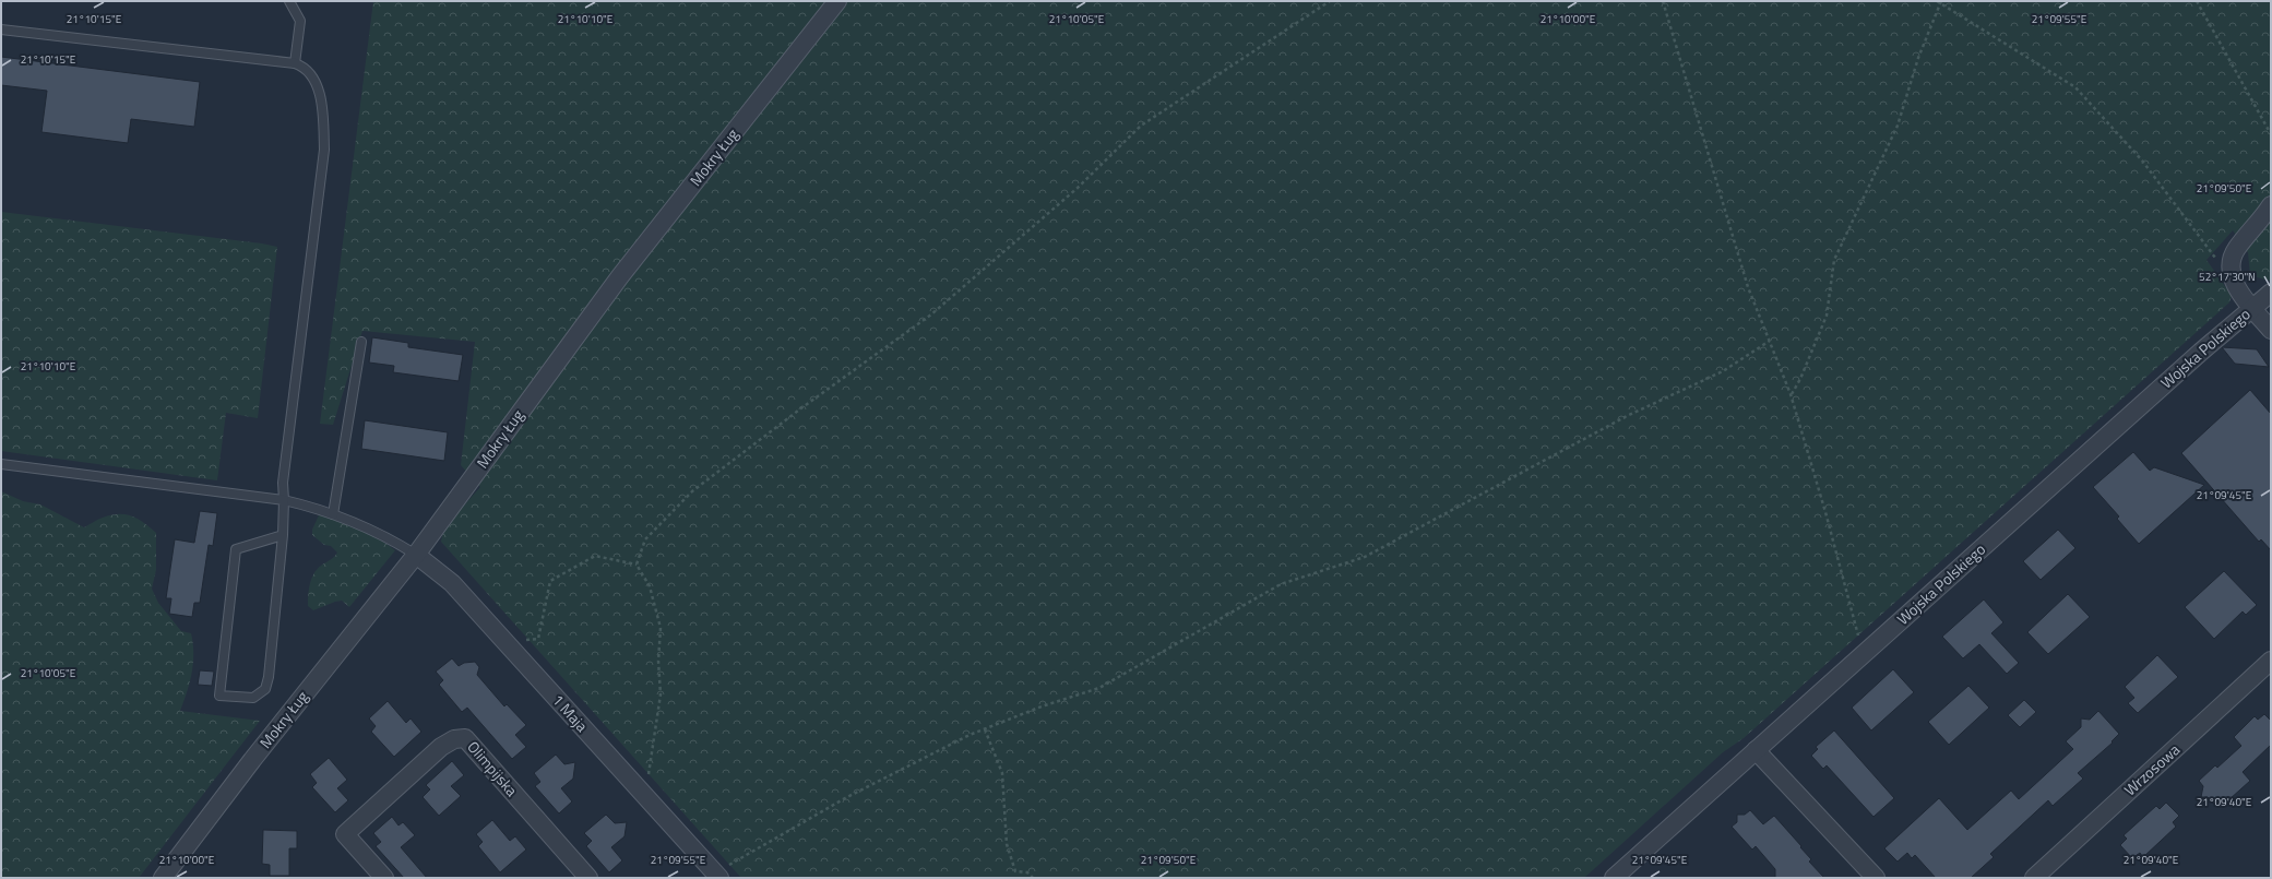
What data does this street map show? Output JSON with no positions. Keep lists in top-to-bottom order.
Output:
{
  "streets": {
    "street": [
      "Mokry Ług",
      "Wojska Polskiego",
      "1 Maja",
      "Olimpijska",
      "Wrzosowa"
    ]
  },
  "crossings": [
    ["Mokry Ług", "1 Maja"]
  ],
  "coordinates": [
    "21°10'15\"E",
    "21°10'10\"E",
    "21°10'05\"E",
    "21°10'00\"E",
    "21°09'55\"E",
    "21°09'50\"E",
    "52°17'30\"N",
    "21°09'45\"E",
    "21°09'40\"E"
  ]
}
